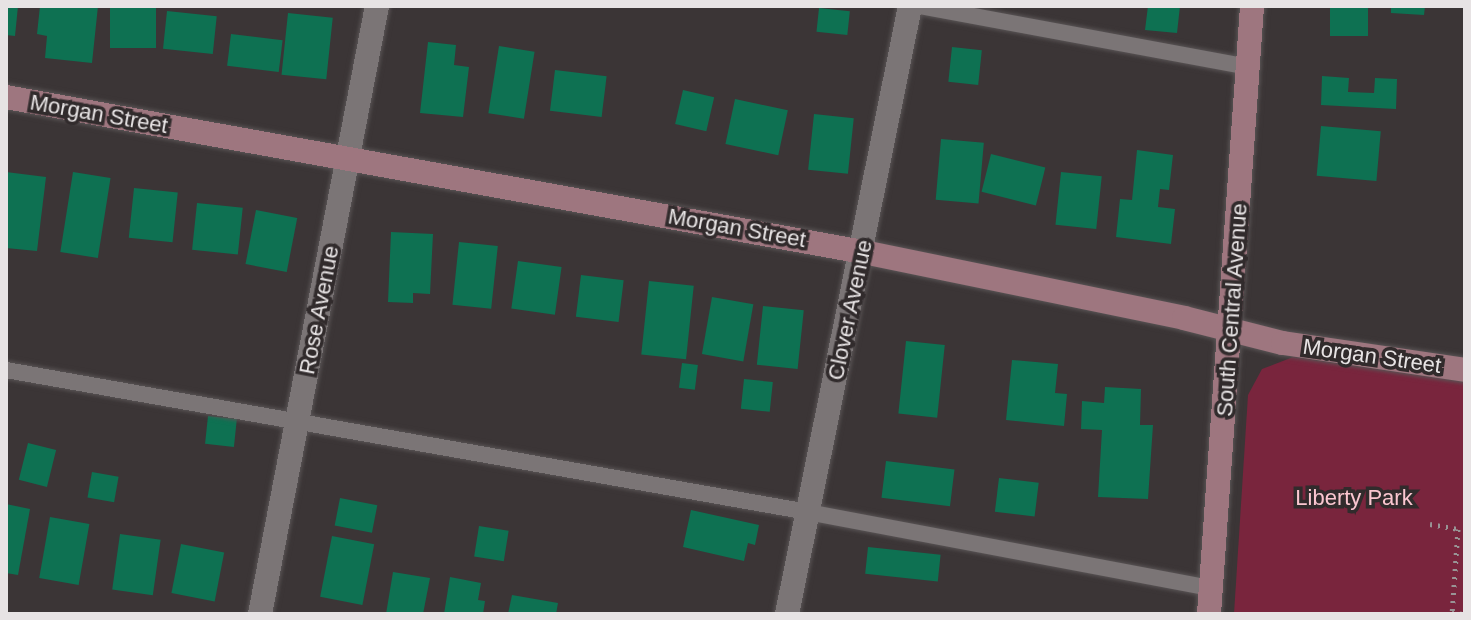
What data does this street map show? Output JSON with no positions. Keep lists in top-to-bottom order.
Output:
{
  "streets": {
    "main road": ["Morgan Street", "South Central Avenue"],
    "street": ["Rose Avenue", "Clover Avenue"]
  },
  "crossings": [
    ["Morgan Street", "Rose Avenue"],
    ["Morgan Street", "Clover Avenue"],
    ["Morgan Street", "South Central Avenue"]
  ],
  "parks": ["Liberty Park"]
}
